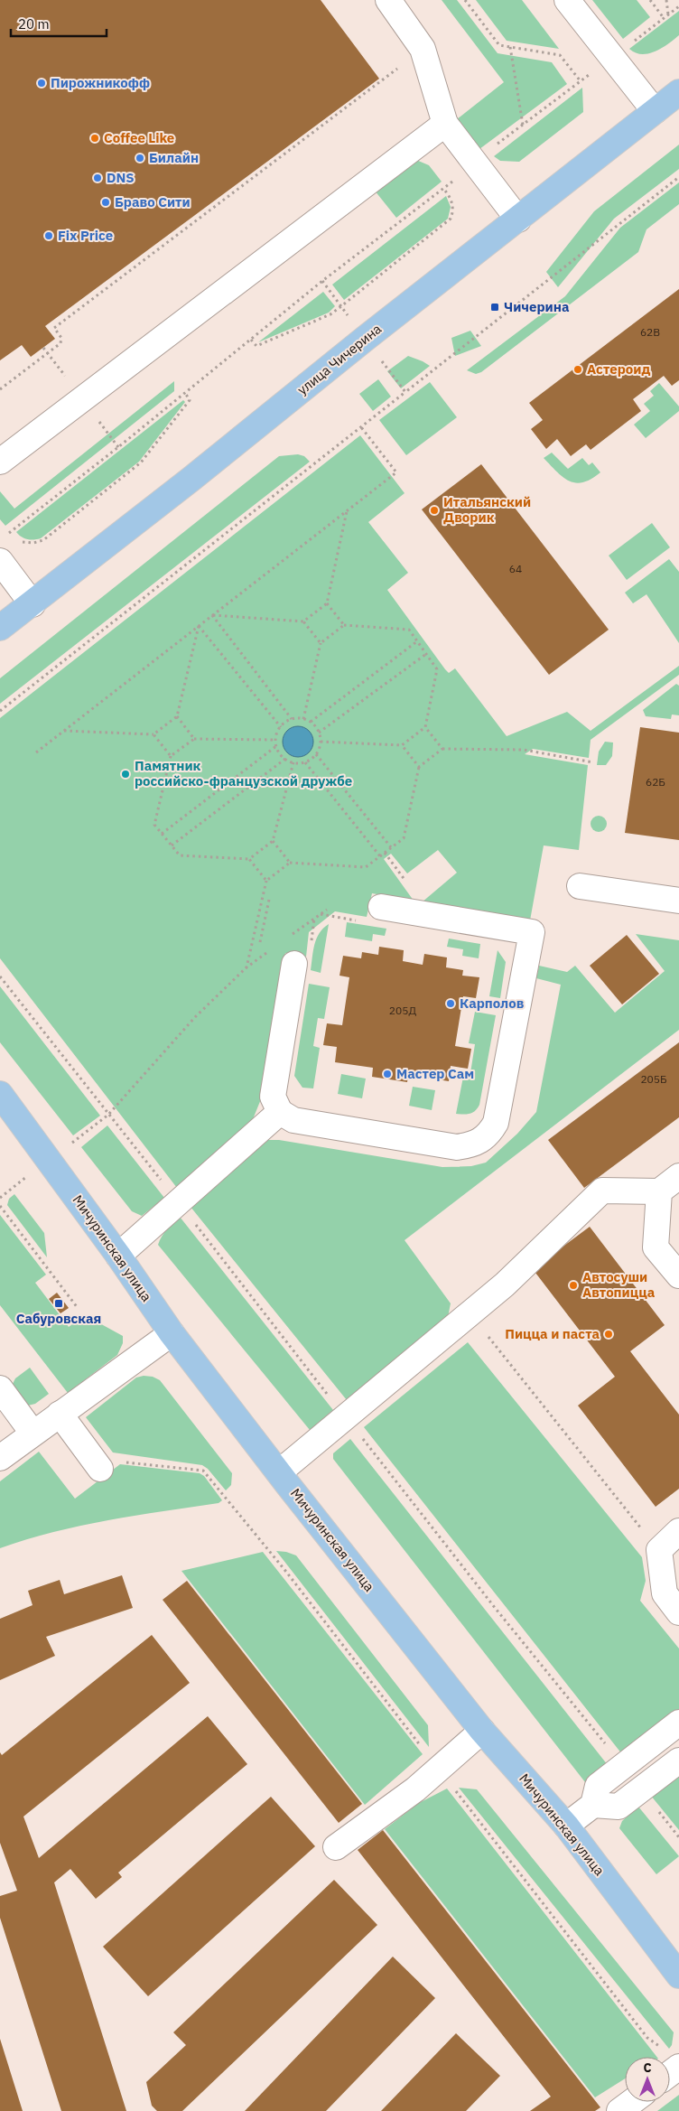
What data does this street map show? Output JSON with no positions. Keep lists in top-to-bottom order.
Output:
{
  "streets": {
    "main road": ["улица Чичерина", "Мичуринская улица"]
  },
  "places": {
    "other": [
      "Пирожникофф",
      "Coffee Like",
      "Билайн",
      "DNS",
      "Браво Сити",
      "Fix Price",
      "Астероид",
      "Итальянский Дворик",
      "Памятник российско-французской дружбе",
      "Карполов",
      "Мастер Сам",
      "Автосуши Автопицца",
      "Пицца и паста"
    ],
    "transit": ["Чичерина", "Сабуровская"]
  },
  "house_numbers": [
    "62В",
    "64",
    "62Б",
    "205Д",
    "205Б"
  ],
  "scale_bar": "20 m",
  "north": "top"
}
